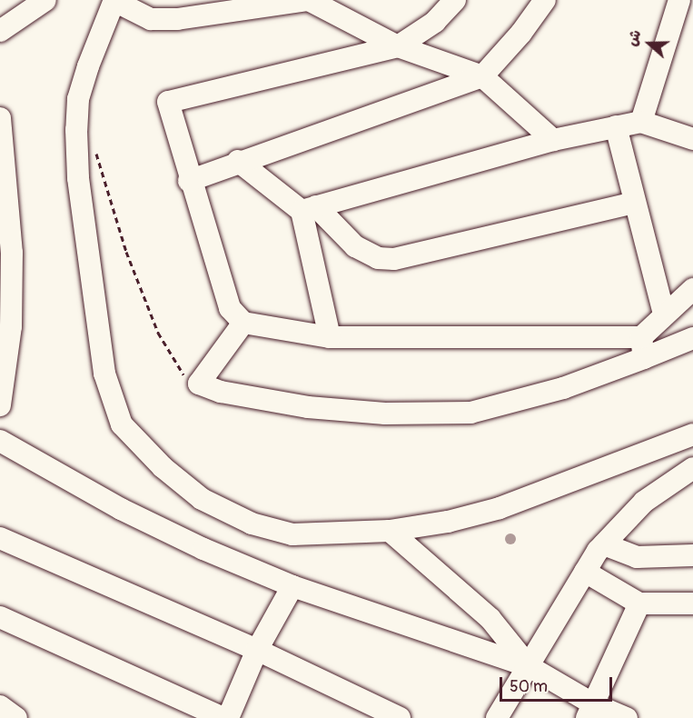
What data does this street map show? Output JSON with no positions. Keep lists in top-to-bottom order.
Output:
{
  "scale_bar": "50 m",
  "north": "left"
}
